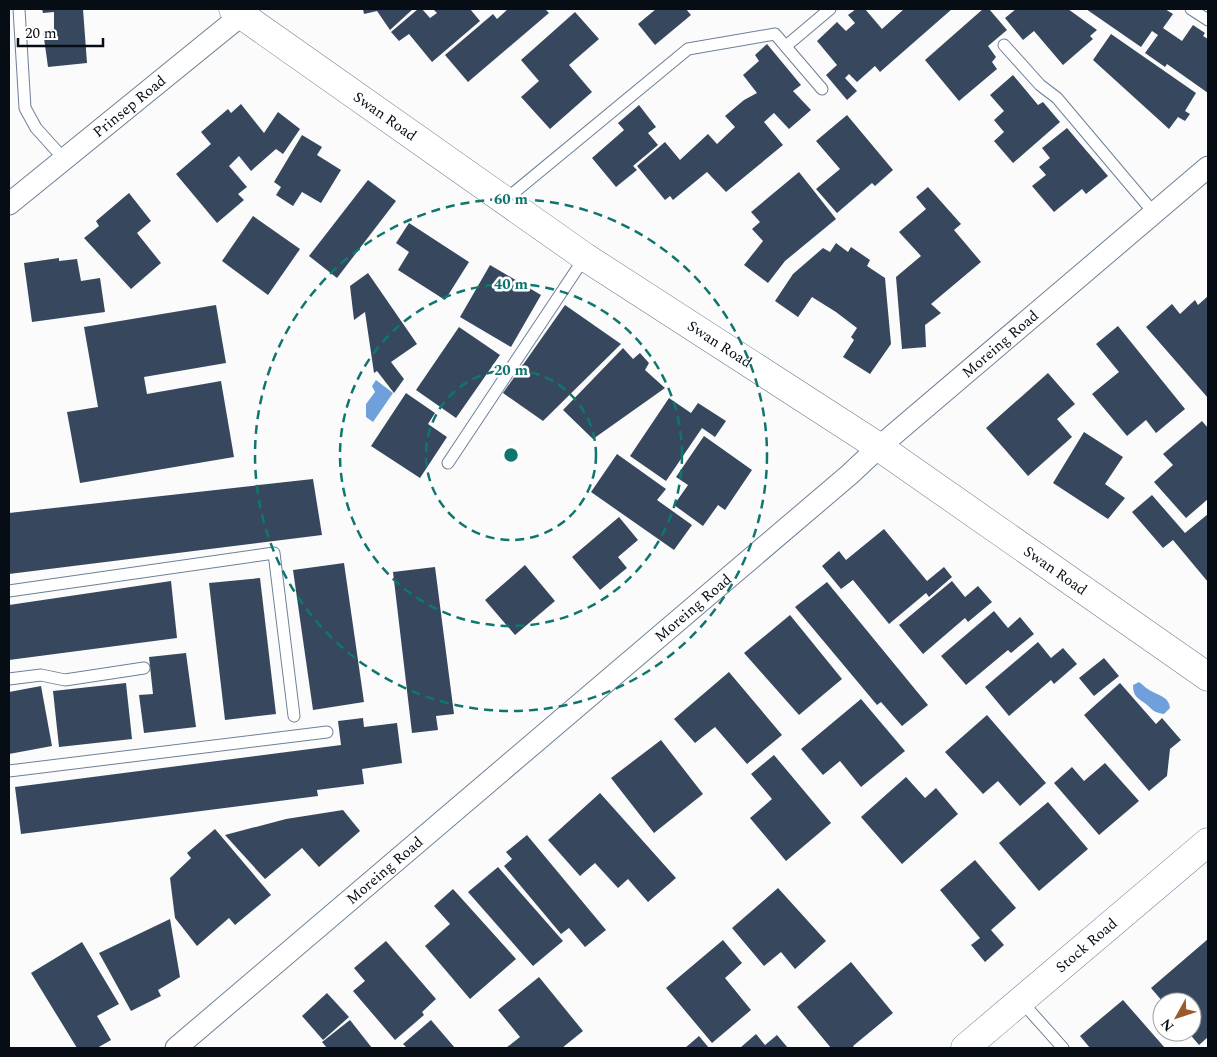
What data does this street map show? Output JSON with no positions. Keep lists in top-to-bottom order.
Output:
{
  "streets": {
    "street": [
      "Prinsep Road",
      "Swan Road",
      "Moreing Road",
      "Stock Road"
    ]
  },
  "crossings": [
    ["Prinsep Road", "Swan Road"],
    ["Swan Road", "Moreing Road"]
  ],
  "scale_bar": "20 m",
  "north": "bottom left",
  "rings": ["60 m", "40 m", "20 m"]
}
